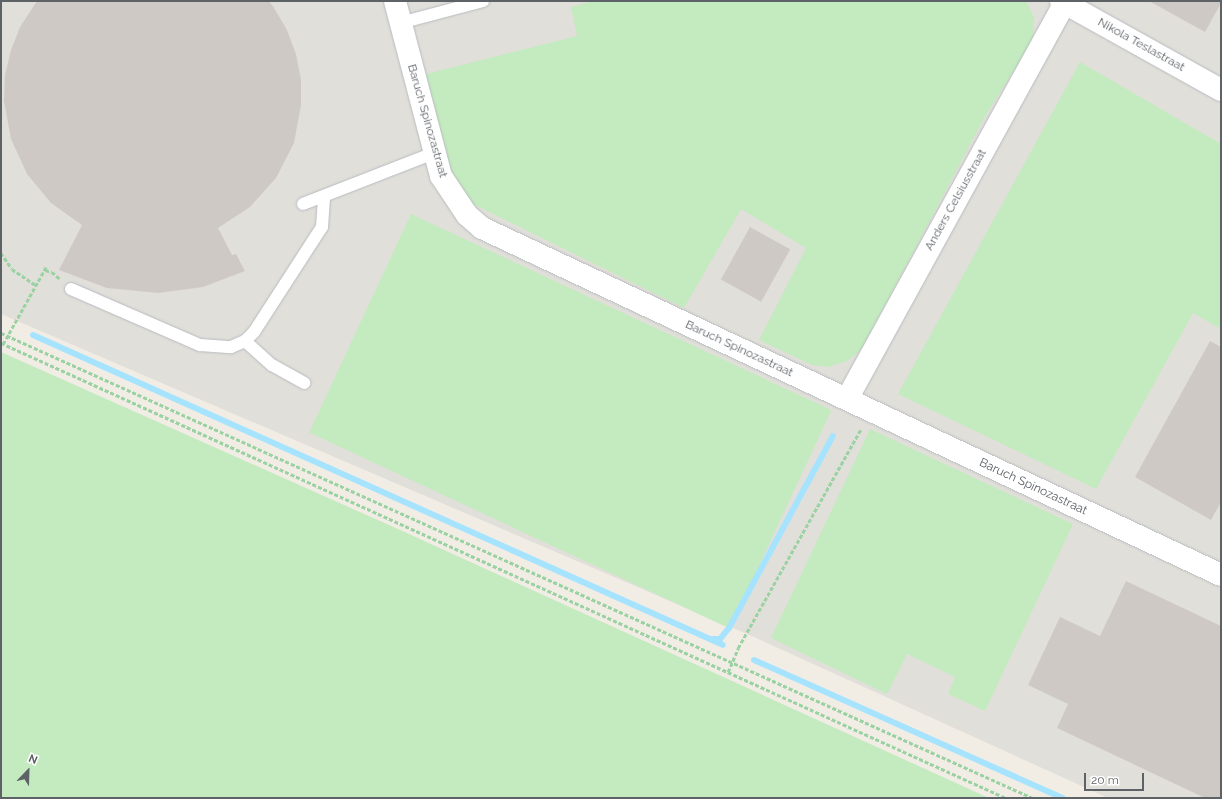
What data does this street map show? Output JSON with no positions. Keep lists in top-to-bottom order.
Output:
{
  "streets": {
    "street": ["Nikola Teslastraat", "Baruch Spinozastraat", "Anders Celsiusstraat"]
  },
  "crossings": [
    ["Nikola Teslastraat", "Anders Celsiusstraat"],
    ["Baruch Spinozastraat", "Anders Celsiusstraat"]
  ],
  "scale_bar": "20 m",
  "north": "top right"
}
